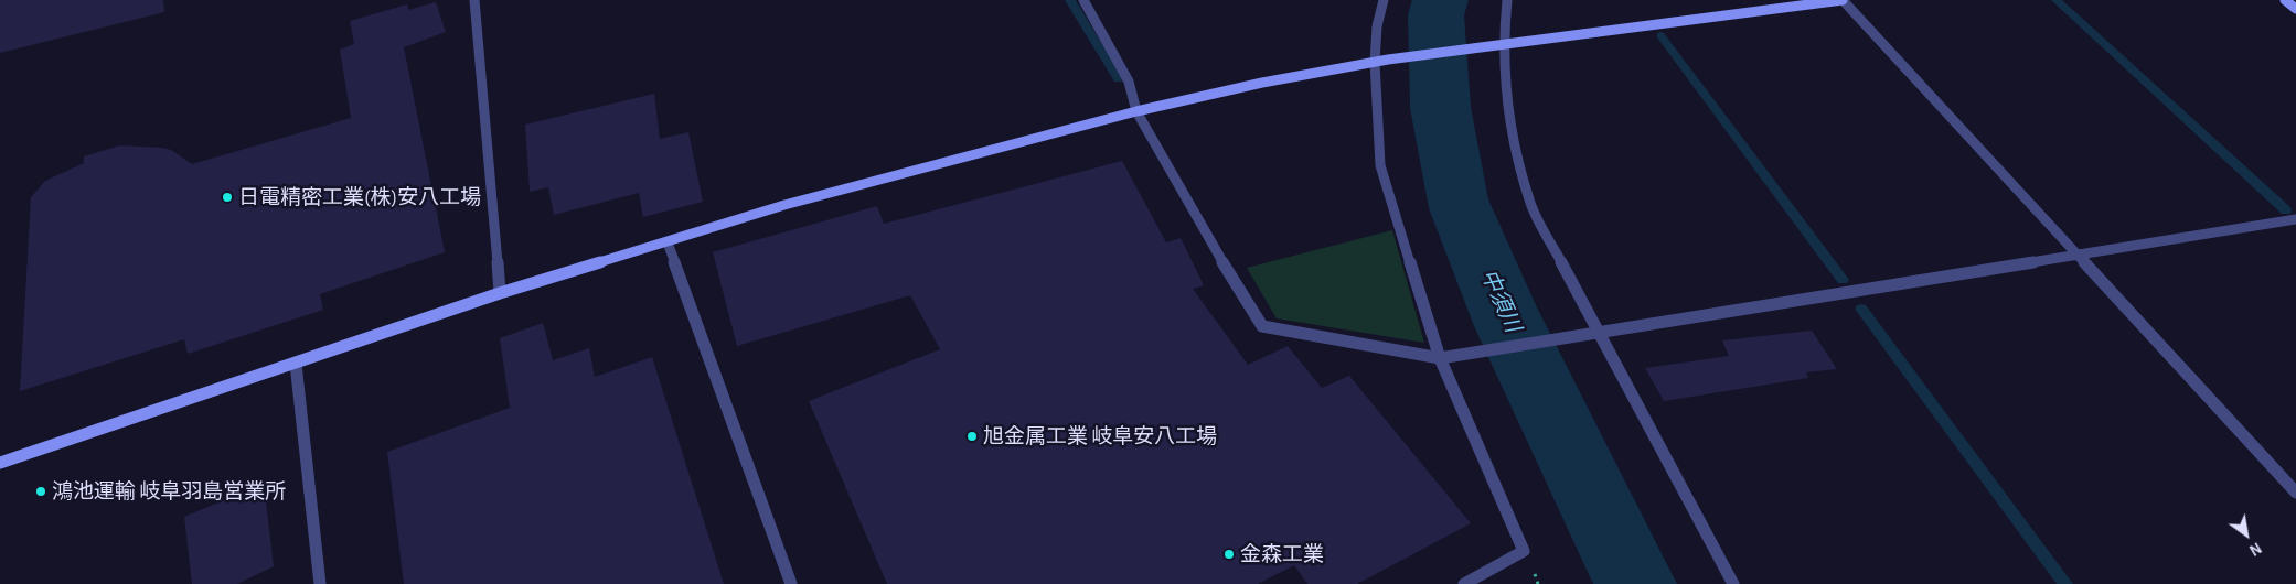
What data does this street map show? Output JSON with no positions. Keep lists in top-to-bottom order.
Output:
{
  "water": ["中須川"],
  "places": [
    "日電精密工業(株)安八工場",
    "旭金属工業 岐阜安八工場",
    "鴻池運輸 岐阜羽島営業所",
    "金森工業"
  ],
  "north": "bottom right"
}
